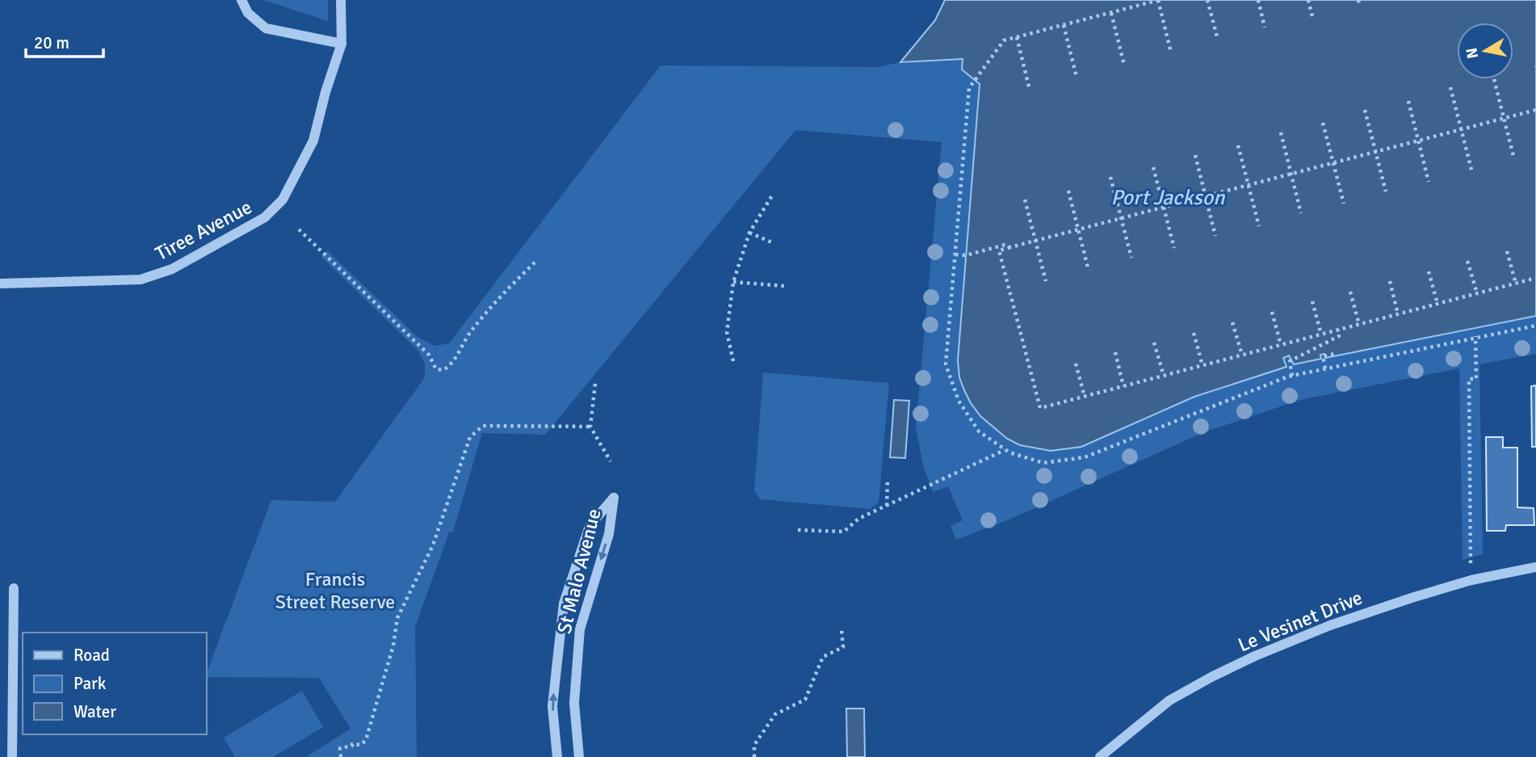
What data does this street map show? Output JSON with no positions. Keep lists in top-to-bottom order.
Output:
{
  "streets": {
    "street": ["Tiree Avenue", "St Malo Avenue", "Le Vesinet Drive"]
  },
  "water": ["Port Jackson"],
  "parks": ["Francis Street Reserve"],
  "legend": ["Road", "Park", "Water"],
  "scale_bar": "20 m",
  "north": "left"
}
